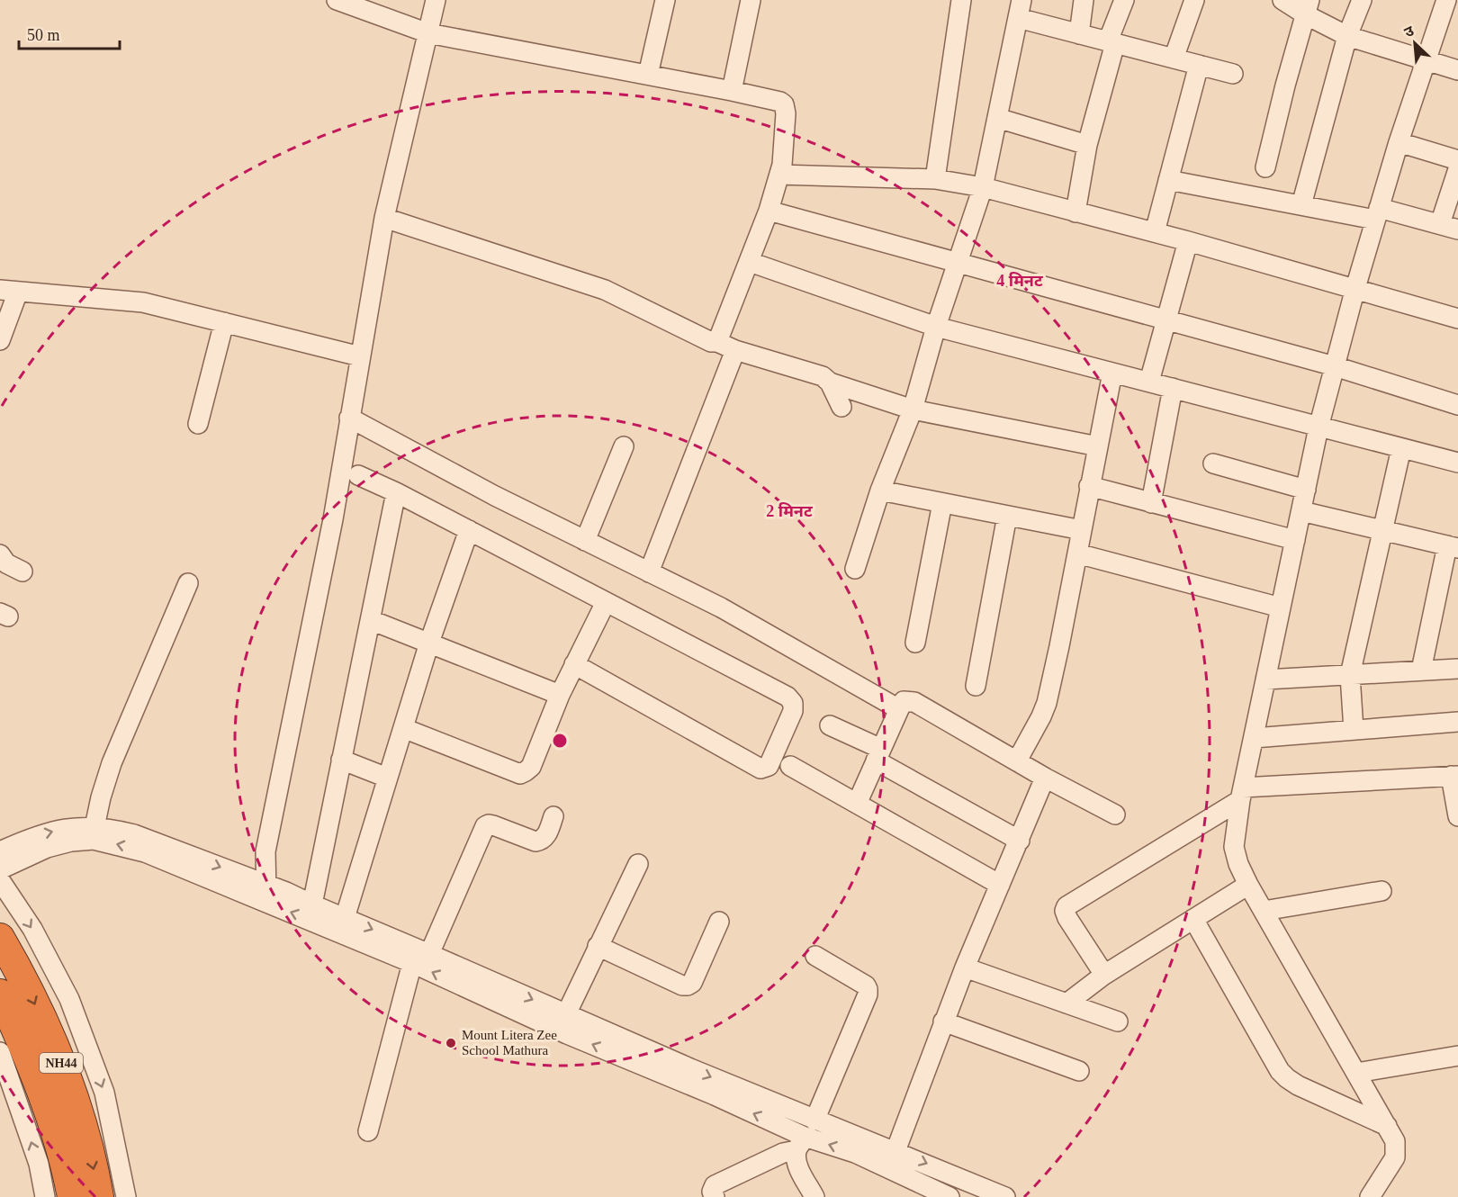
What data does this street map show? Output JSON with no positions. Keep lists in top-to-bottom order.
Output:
{
  "streets": {
    "highway": ["NH44"]
  },
  "places": ["Mount Litera Zee School Mathura"],
  "scale_bar": "50 m",
  "north": "top left",
  "rings": ["4 मिनट", "2 मिनट"]
}
